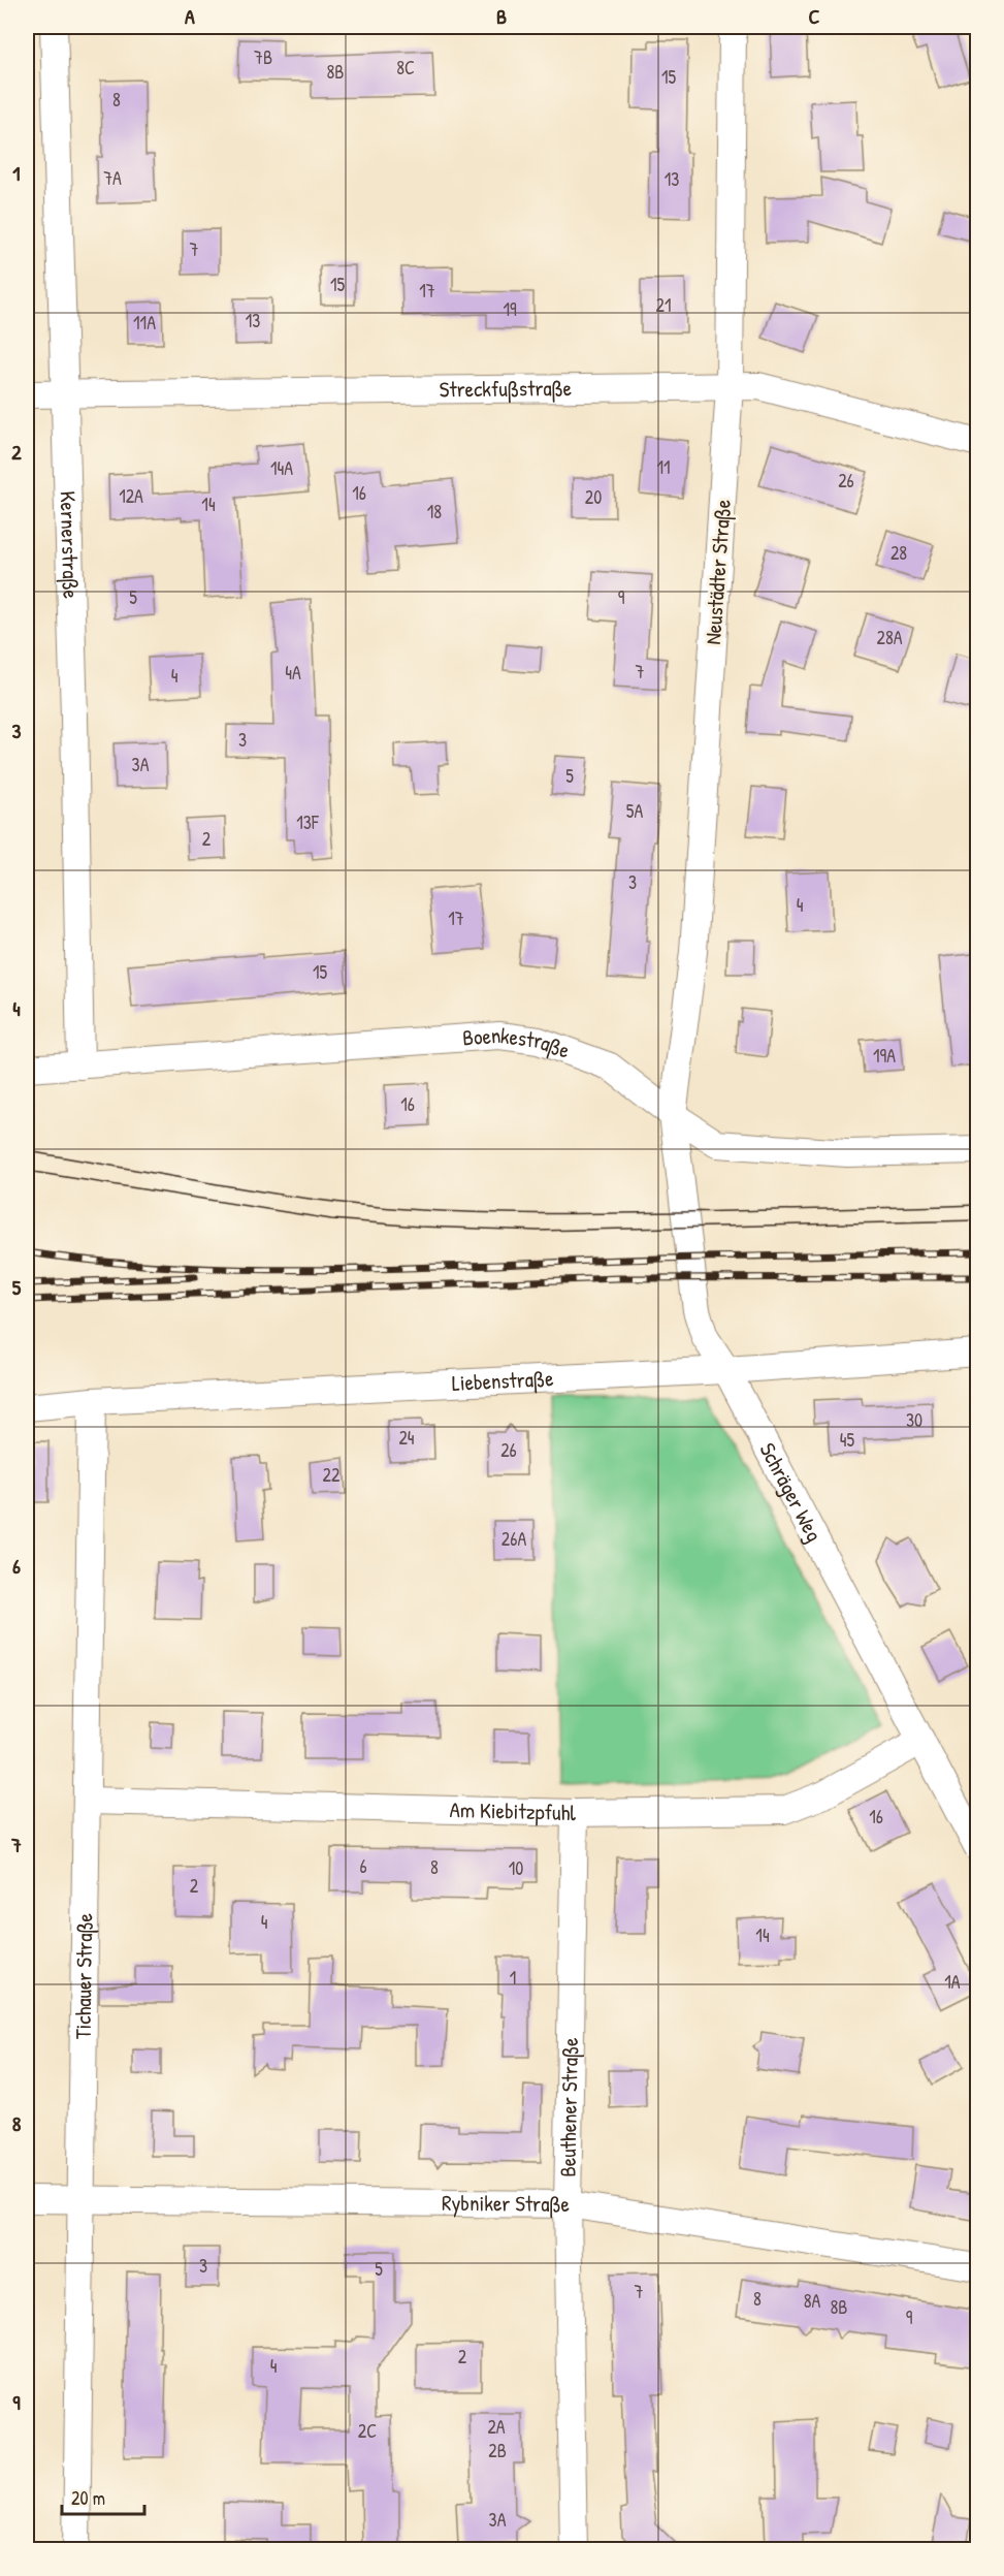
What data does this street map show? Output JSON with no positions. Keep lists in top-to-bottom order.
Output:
{
  "streets": {
    "street": [
      "Streckfußstraße",
      "Kernerstraße",
      "Neustädter Straße",
      "Boenkestraße",
      "Liebenstraße",
      "Schräger Weg",
      "Am Kiebitzpfuhl",
      "Tichauer Straße",
      "Beuthener Straße",
      "Rybniker Straße"
    ]
  },
  "crossings": [
    ["Streckfußstraße", "Kernerstraße"],
    ["Streckfußstraße", "Neustädter Straße"],
    ["Kernerstraße", "Boenkestraße"],
    ["Neustädter Straße", "Boenkestraße"],
    ["Neustädter Straße", "Schräger Weg"],
    ["Boenkestraße", "Schräger Weg"],
    ["Liebenstraße", "Schräger Weg"],
    ["Liebenstraße", "Tichauer Straße"],
    ["Schräger Weg", "Am Kiebitzpfuhl"],
    ["Am Kiebitzpfuhl", "Tichauer Straße"],
    ["Am Kiebitzpfuhl", "Beuthener Straße"],
    ["Tichauer Straße", "Rybniker Straße"],
    ["Beuthener Straße", "Rybniker Straße"]
  ],
  "house_numbers": [
    "7B",
    "8C",
    "8B",
    "15",
    "8",
    "7A",
    "13",
    "7",
    "15",
    "17",
    "21",
    "19",
    "13",
    "11A",
    "11",
    "14A",
    "26",
    "16",
    "12A",
    "20",
    "14",
    "18",
    "28",
    "5",
    "9",
    "28A",
    "7",
    "4A",
    "4",
    "3",
    "3A",
    "5",
    "5A",
    "13F",
    "2",
    "3",
    "4",
    "17",
    "15",
    "19A",
    "16",
    "30",
    "24",
    "45",
    "26",
    "22",
    "26A",
    "16",
    "6",
    "8",
    "10",
    "2",
    "4",
    "14",
    "1",
    "1A",
    "3",
    "5",
    "7",
    "8",
    "8A",
    "8B",
    "9",
    "2",
    "4",
    "2A",
    "2C",
    "2B",
    "3A"
  ],
  "scale_bar": "20 m",
  "grid": {
    "columns": ["A", "B", "C"],
    "rows": [
      "1",
      "2",
      "3",
      "4",
      "5",
      "6",
      "7",
      "8",
      "9"
    ]
  }
}
